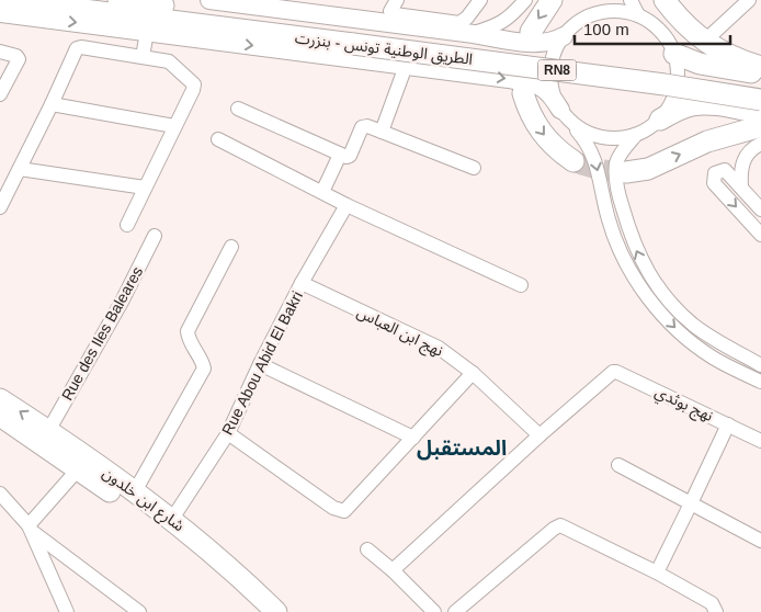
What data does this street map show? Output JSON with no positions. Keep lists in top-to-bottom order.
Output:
{
  "streets": {
    "highway": ["الطريق الوطنية تونس - بنزرت", "RN8", "شارع ابن خلدون"],
    "street": [
      "نهج ابن العباس",
      "Rue des Iles Baleares",
      "Rue Abou Abid El Bakri",
      "نهج بوثدي"
    ]
  },
  "crossings": [
    ["نهج ابن العباس", "Rue Abou Abid El Bakri"],
    ["نهج ابن العباس", "نهج بوثدي"],
    ["Rue des Iles Baleares", "شارع ابن خلدون"],
    ["Rue Abou Abid El Bakri", "شارع ابن خلدون"]
  ],
  "districts": ["المستقبل"],
  "scale_bar": "100 m"
}
